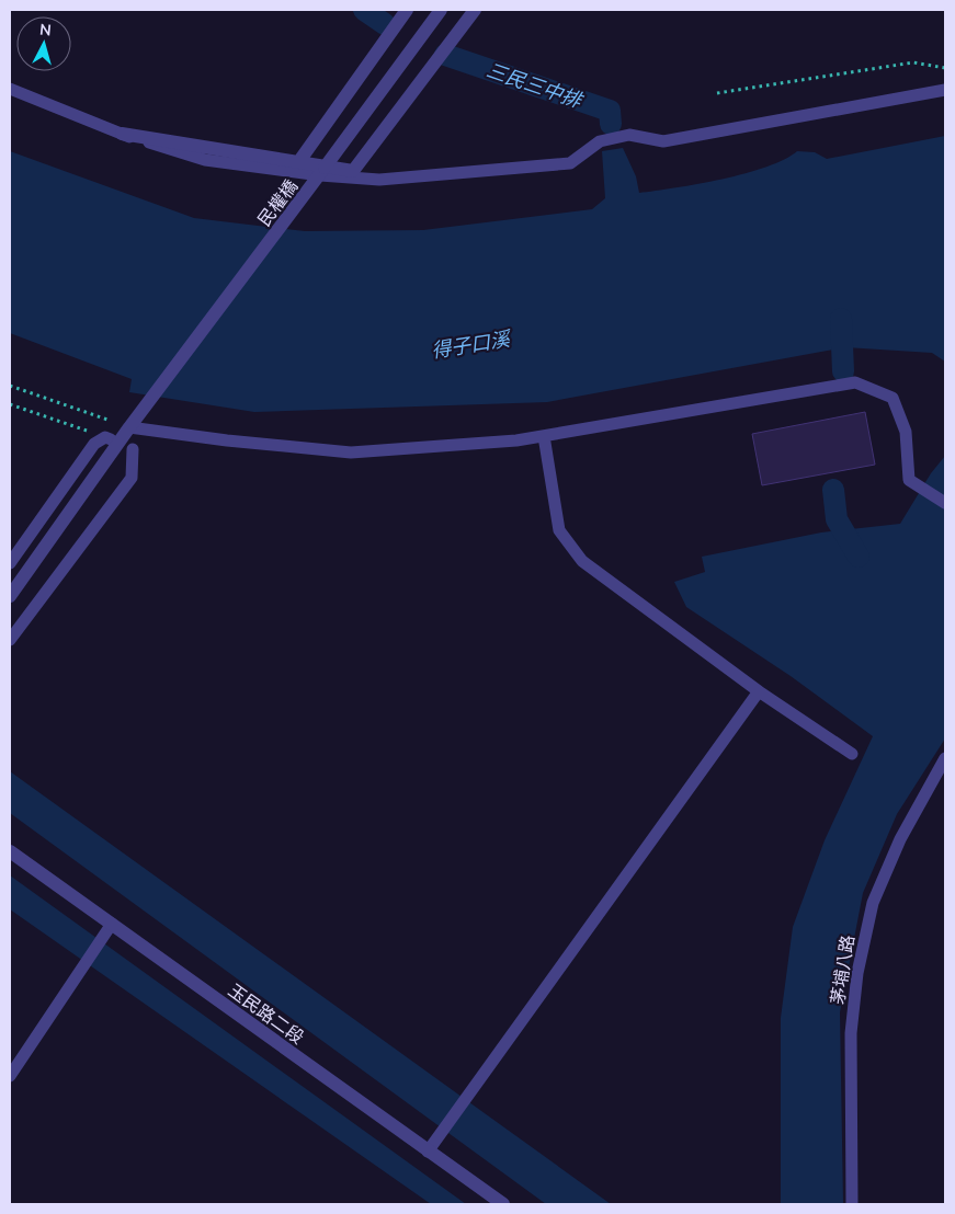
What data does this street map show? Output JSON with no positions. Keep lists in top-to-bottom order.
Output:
{
  "streets": {
    "street": ["民權橋", "玉民路二段"],
    "lane": ["茅埔八路"]
  },
  "water": ["三民三中排", "得子口溪"],
  "north": "top"
}
